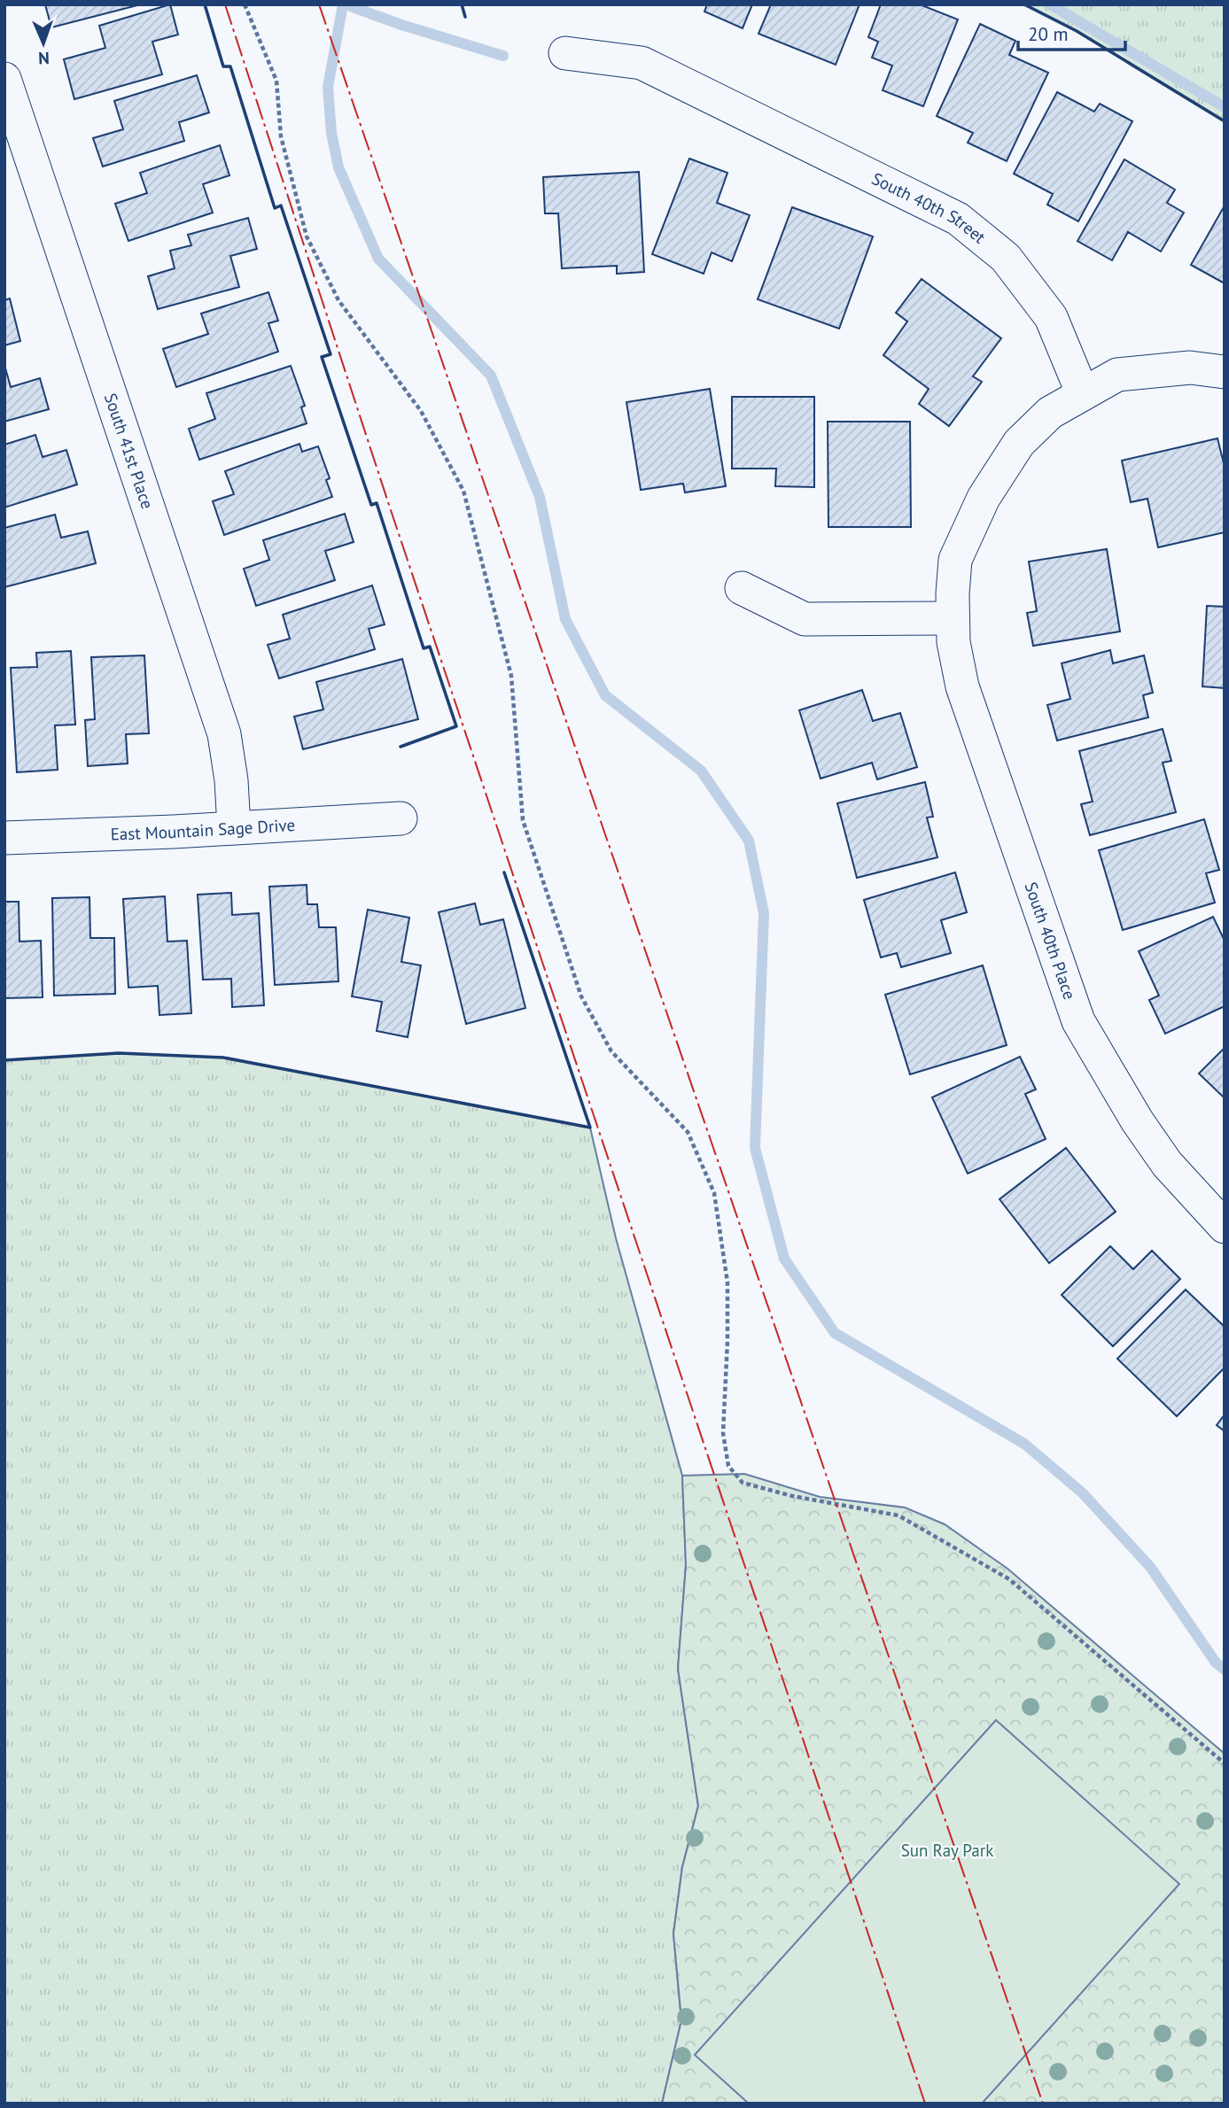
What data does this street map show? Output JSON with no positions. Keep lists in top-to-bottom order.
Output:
{
  "streets": {
    "street": [
      "South 40th Street",
      "South 41st Place",
      "East Mountain Sage Drive",
      "South 40th Place"
    ]
  },
  "crossings": [
    ["South 40th Street", "South 40th Place"],
    ["South 41st Place", "East Mountain Sage Drive"]
  ],
  "parks": ["Sun Ray Park"],
  "scale_bar": "20 m",
  "north": "bottom"
}
